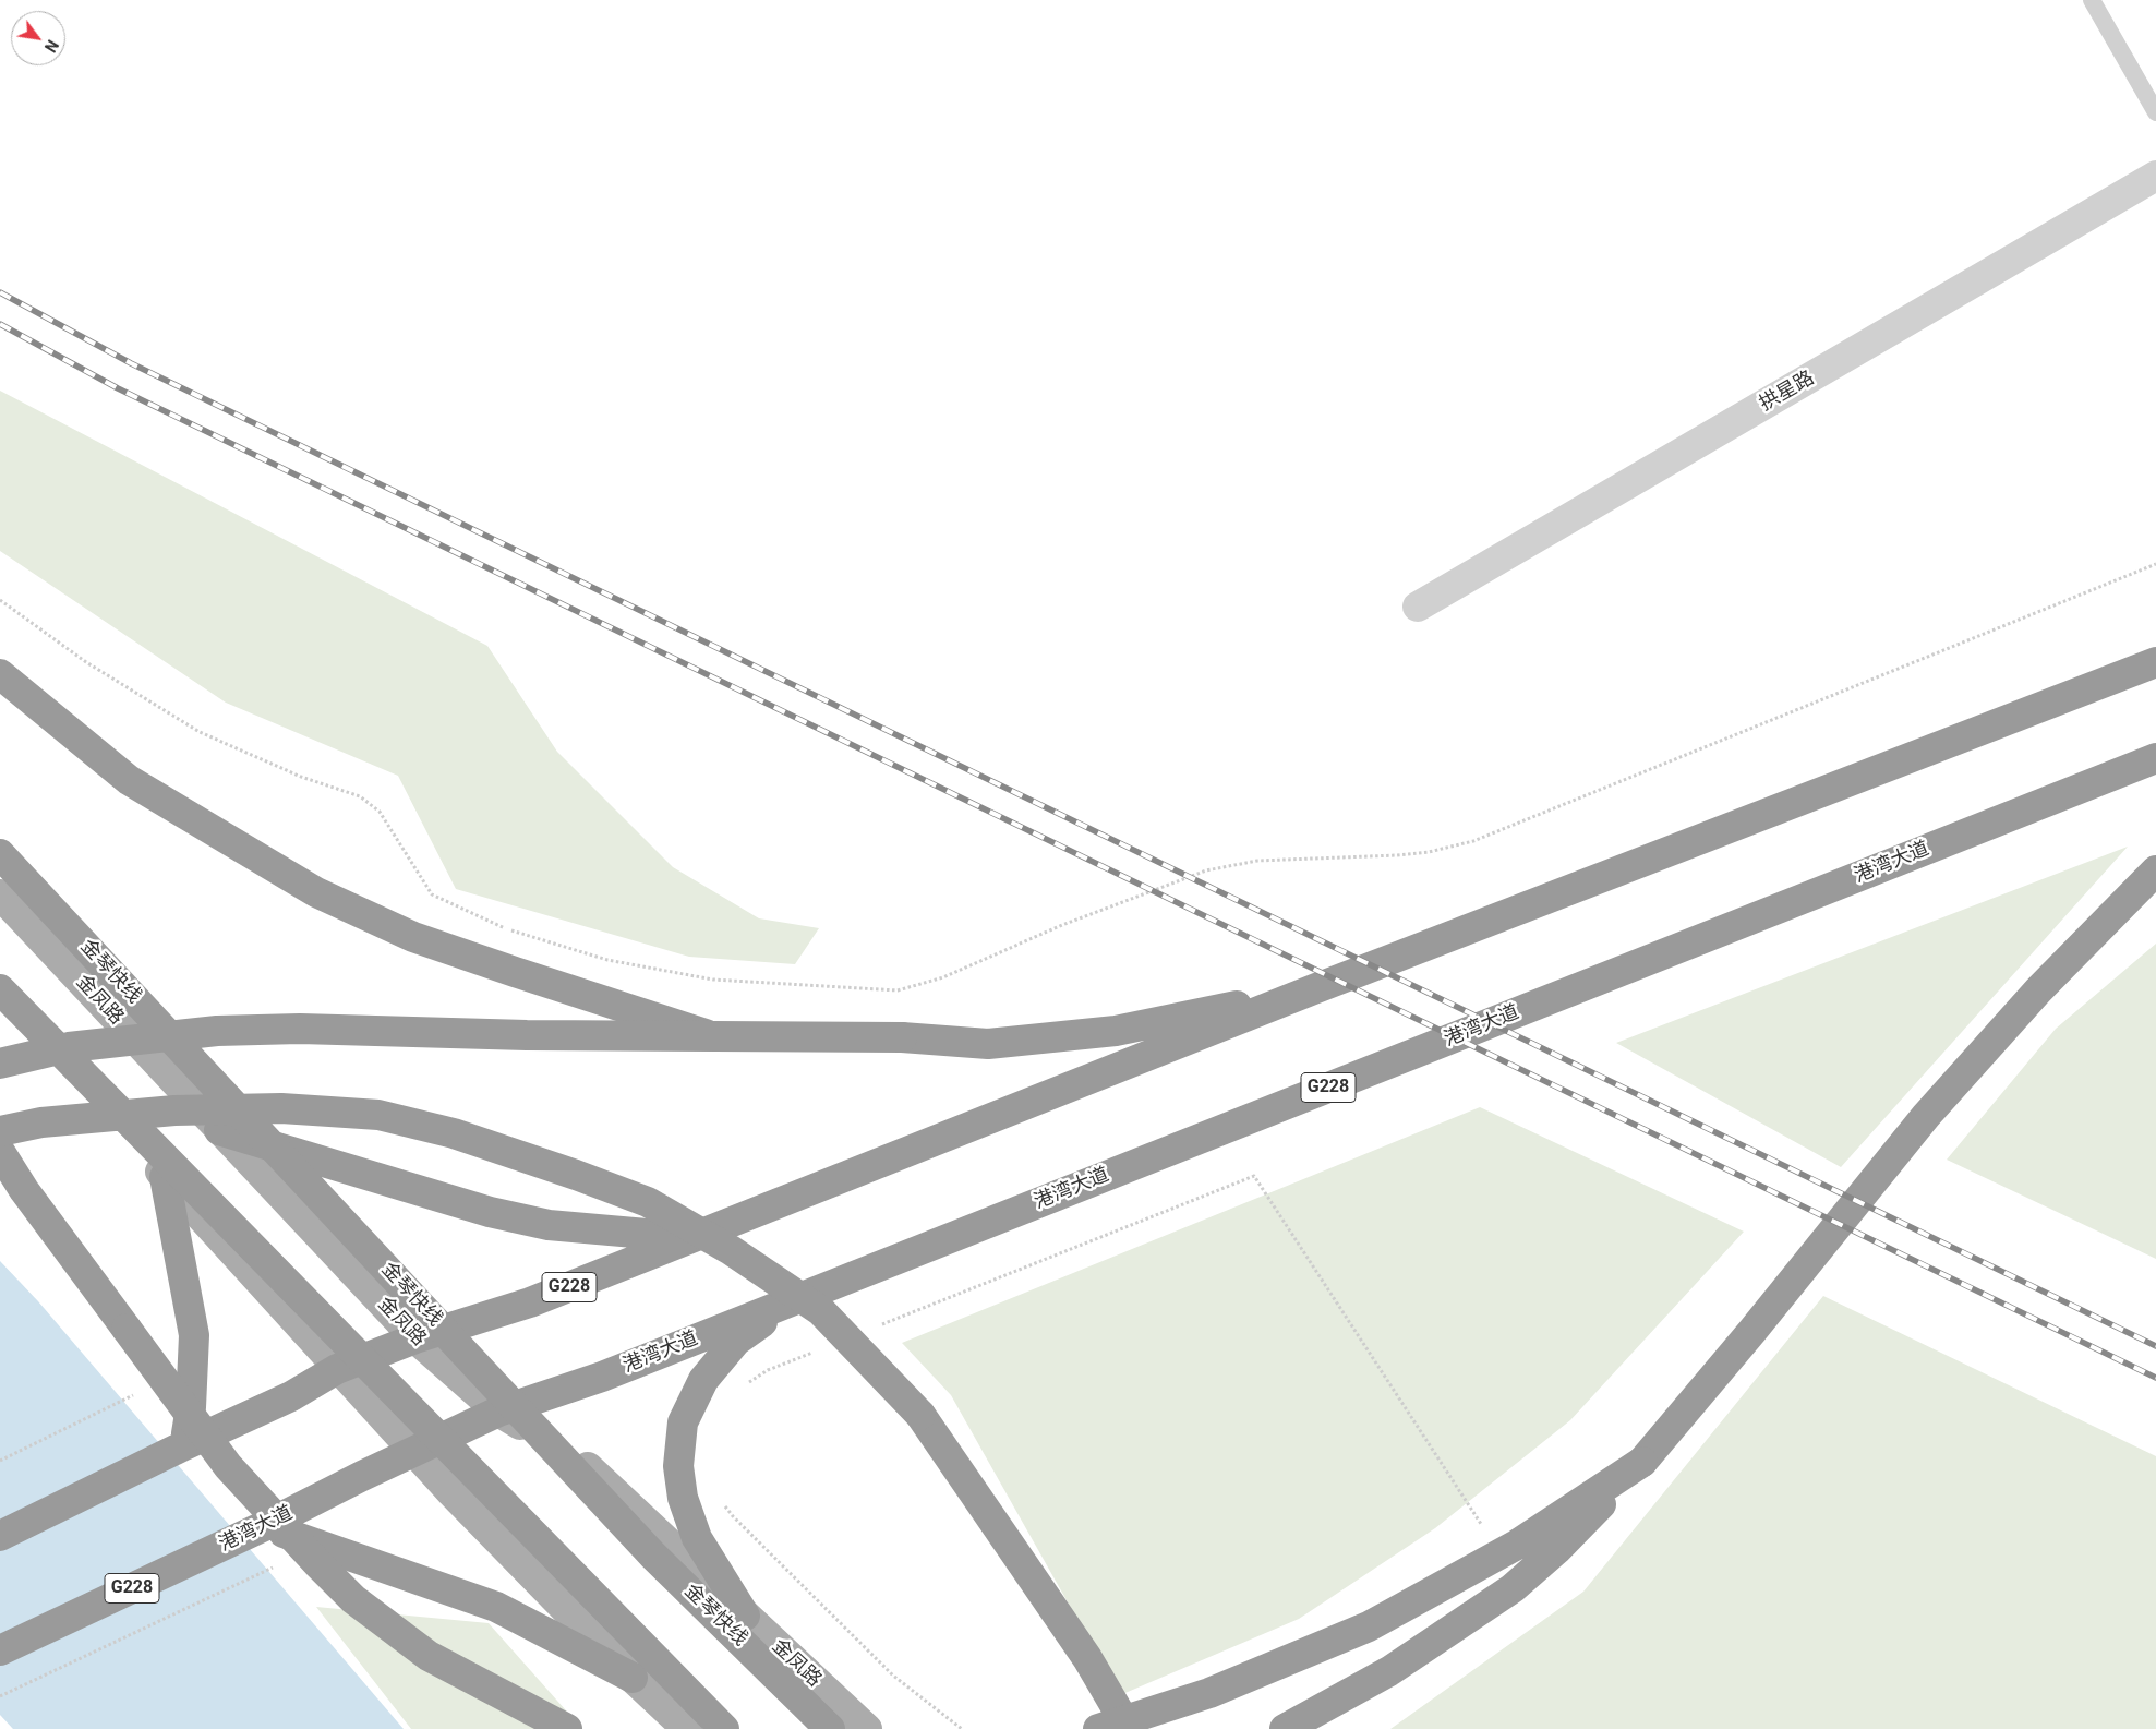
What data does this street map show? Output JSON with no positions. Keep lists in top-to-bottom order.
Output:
{
  "streets": {
    "highway": ["港湾大道", "金琴快线", "G228"],
    "main road": ["金凤路"],
    "street": ["拱星路"]
  },
  "crossings": [
    ["港湾大道", "金凤路"],
    ["金凤路", "G228"]
  ],
  "north": "bottom right"
}
